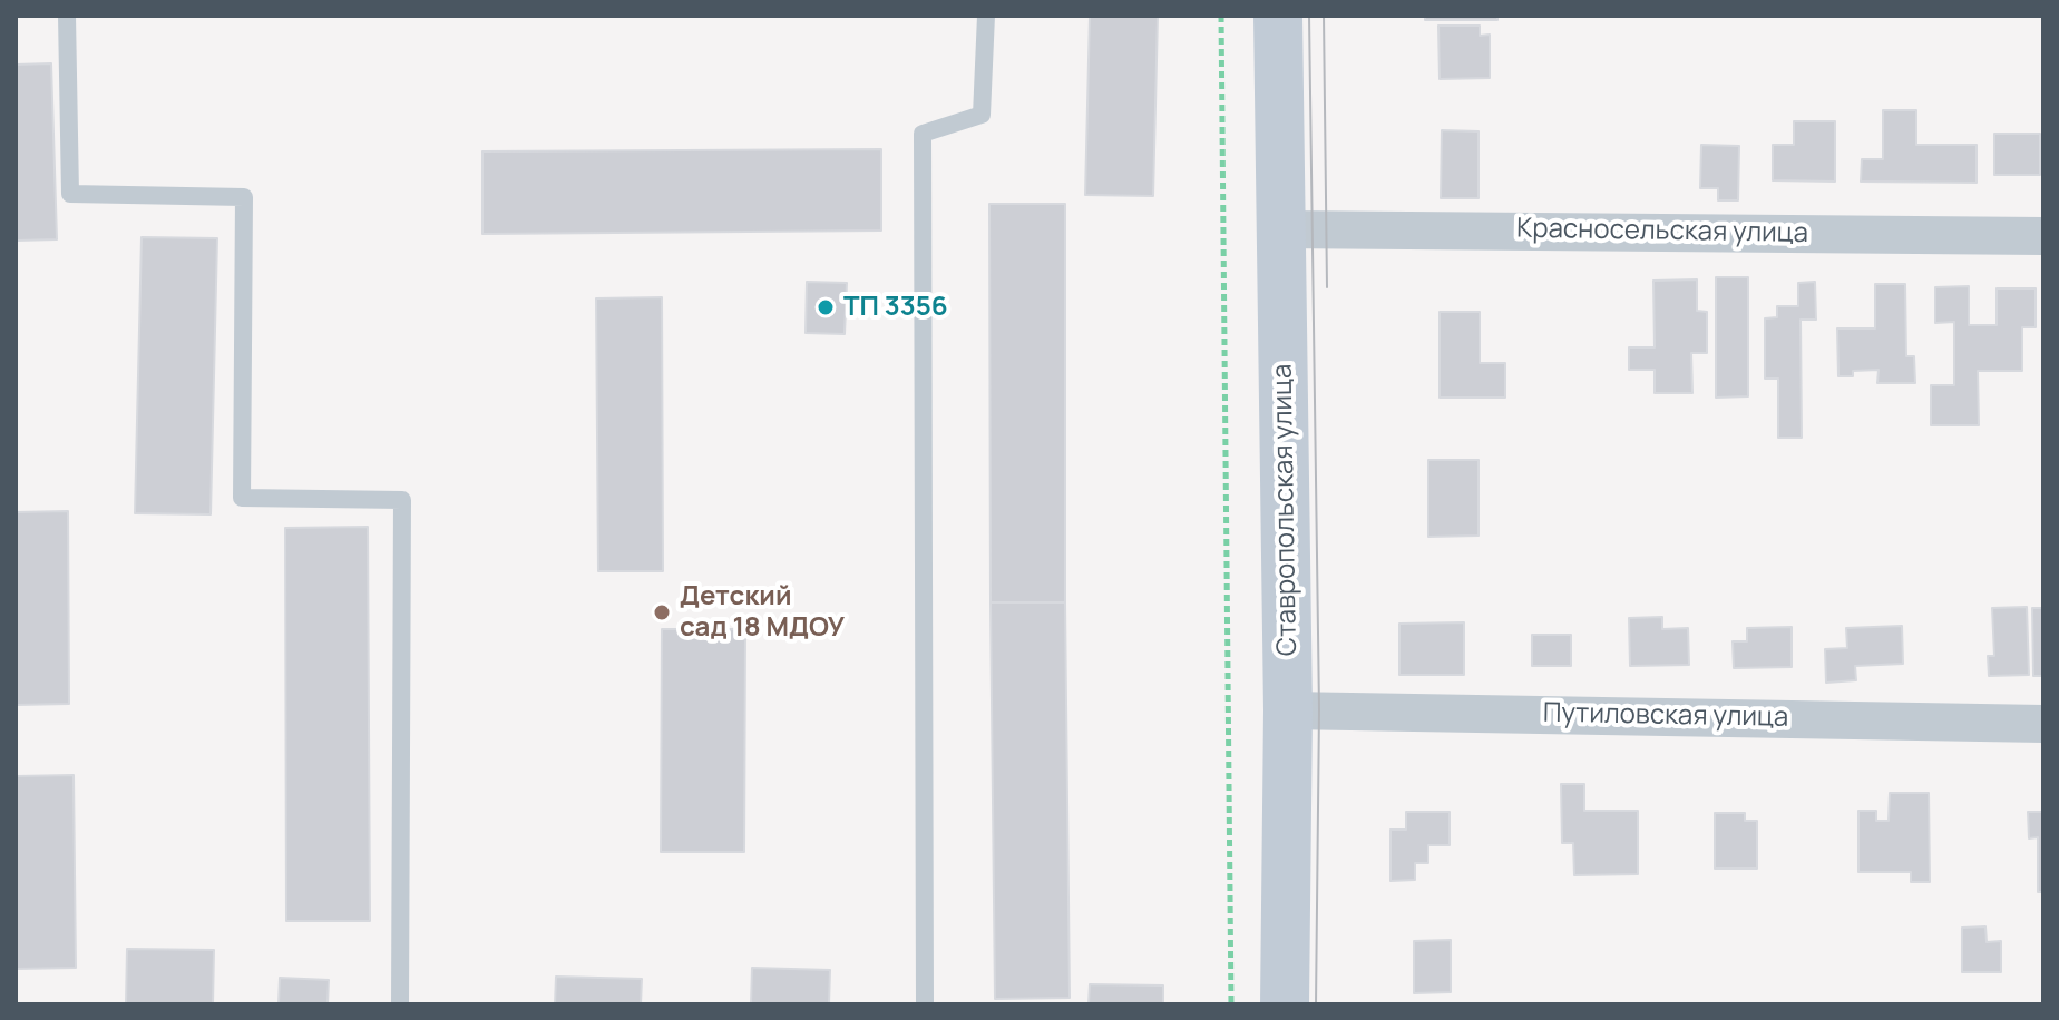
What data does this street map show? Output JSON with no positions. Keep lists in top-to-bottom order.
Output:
{
  "streets": {
    "street": ["Красносельская улица", "Ставропольская улица", "Путиловская улица"]
  },
  "crossings": [
    ["Красносельская улица", "Ставропольская улица"],
    ["Ставропольская улица", "Путиловская улица"]
  ],
  "places": ["ТП 3356", "Детский сад 18 МДОУ"]
}
